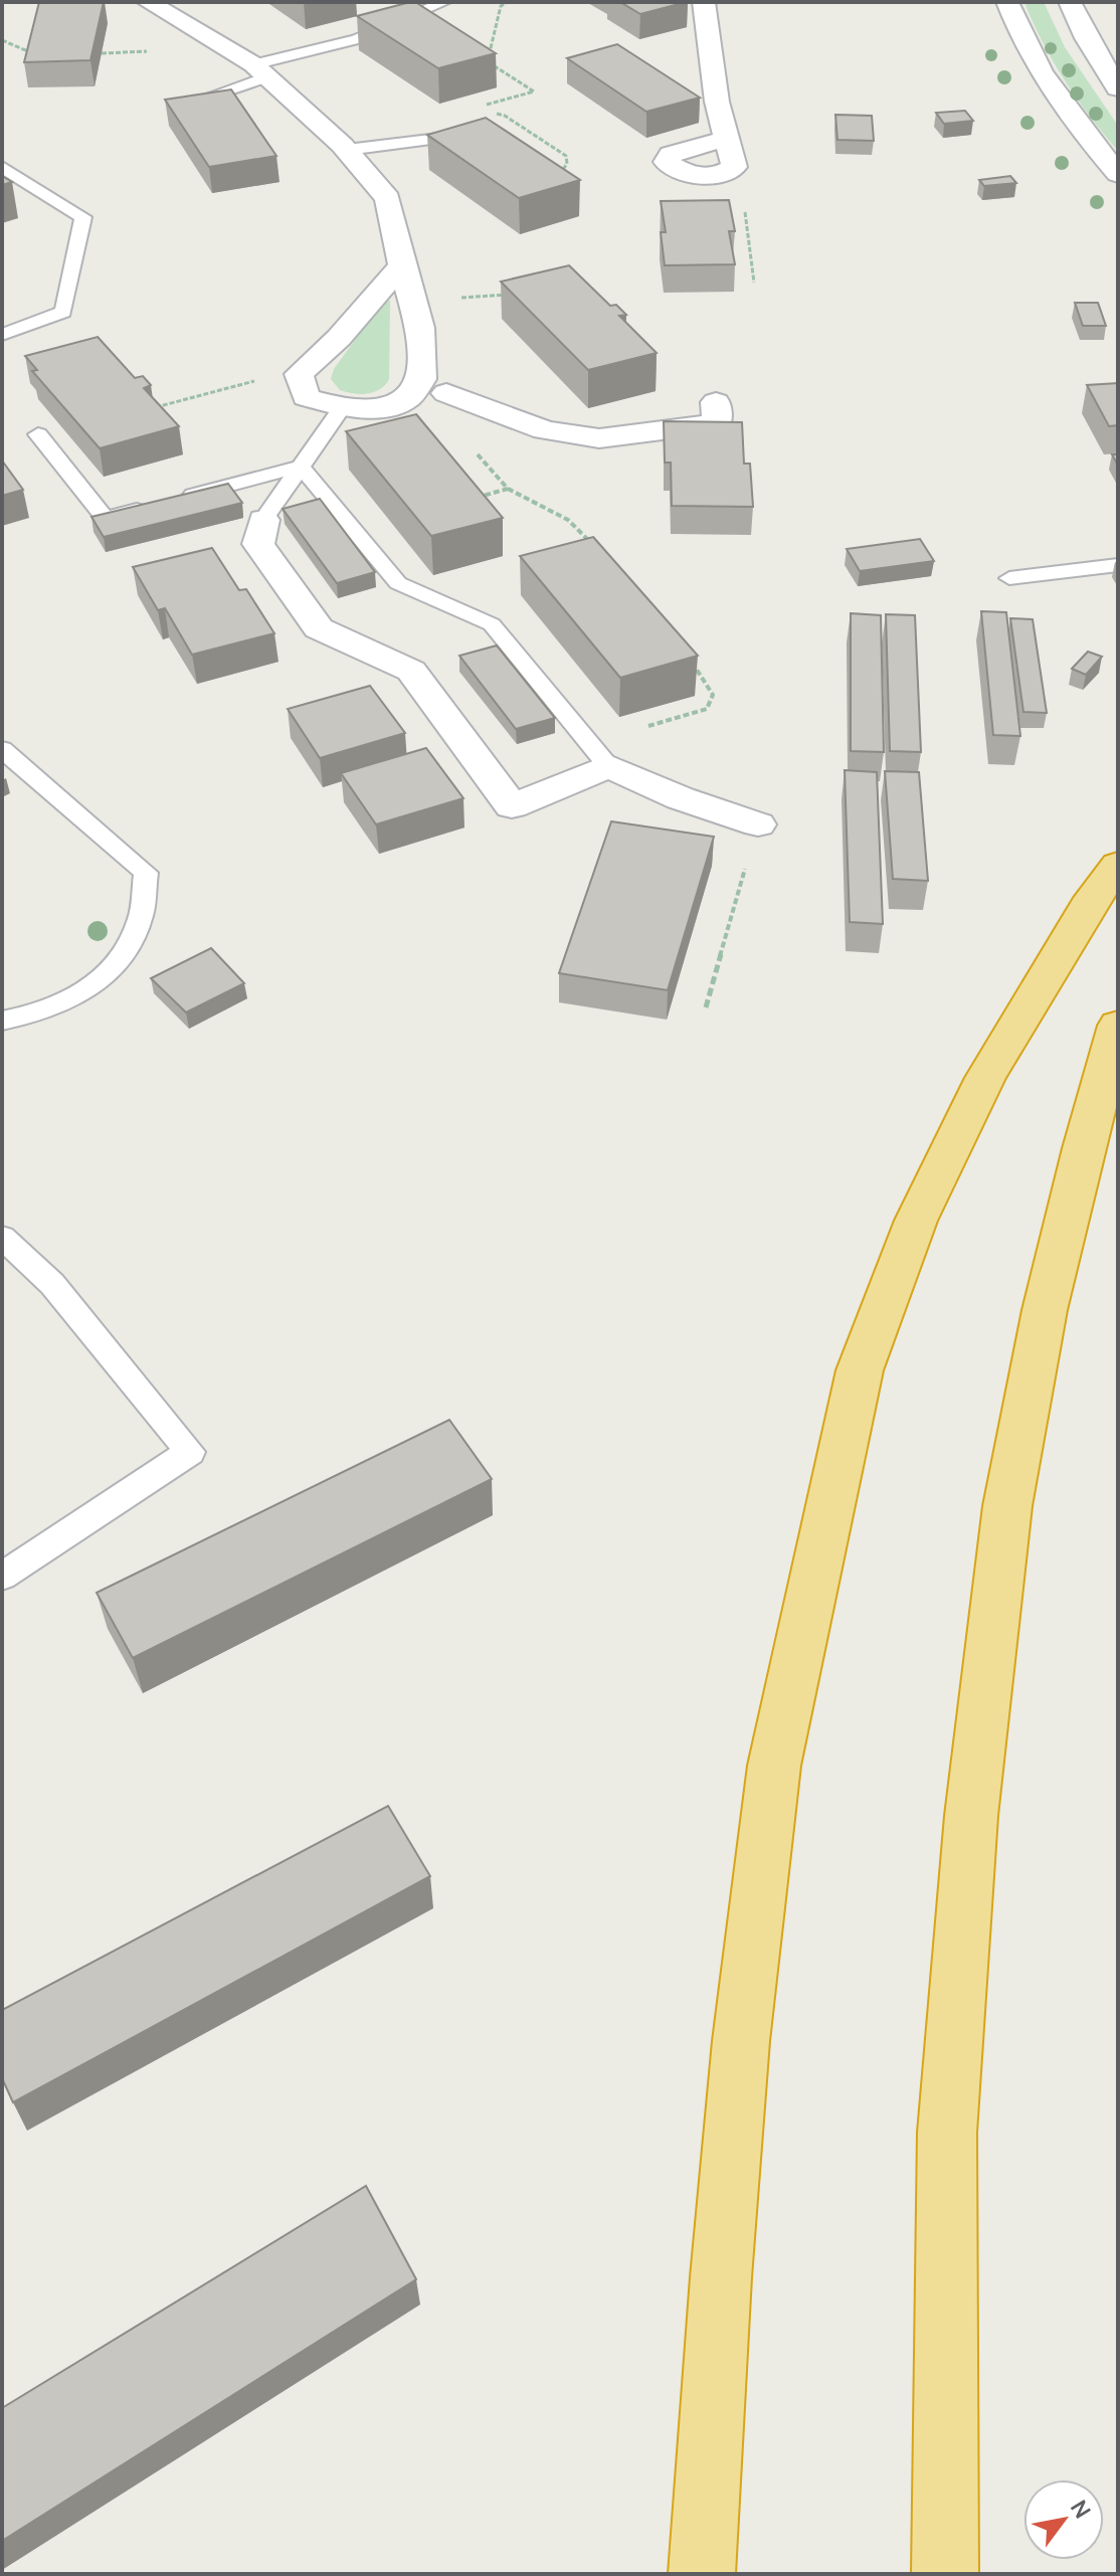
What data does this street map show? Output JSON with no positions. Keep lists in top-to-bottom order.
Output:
{
  "north": "top right"
}
